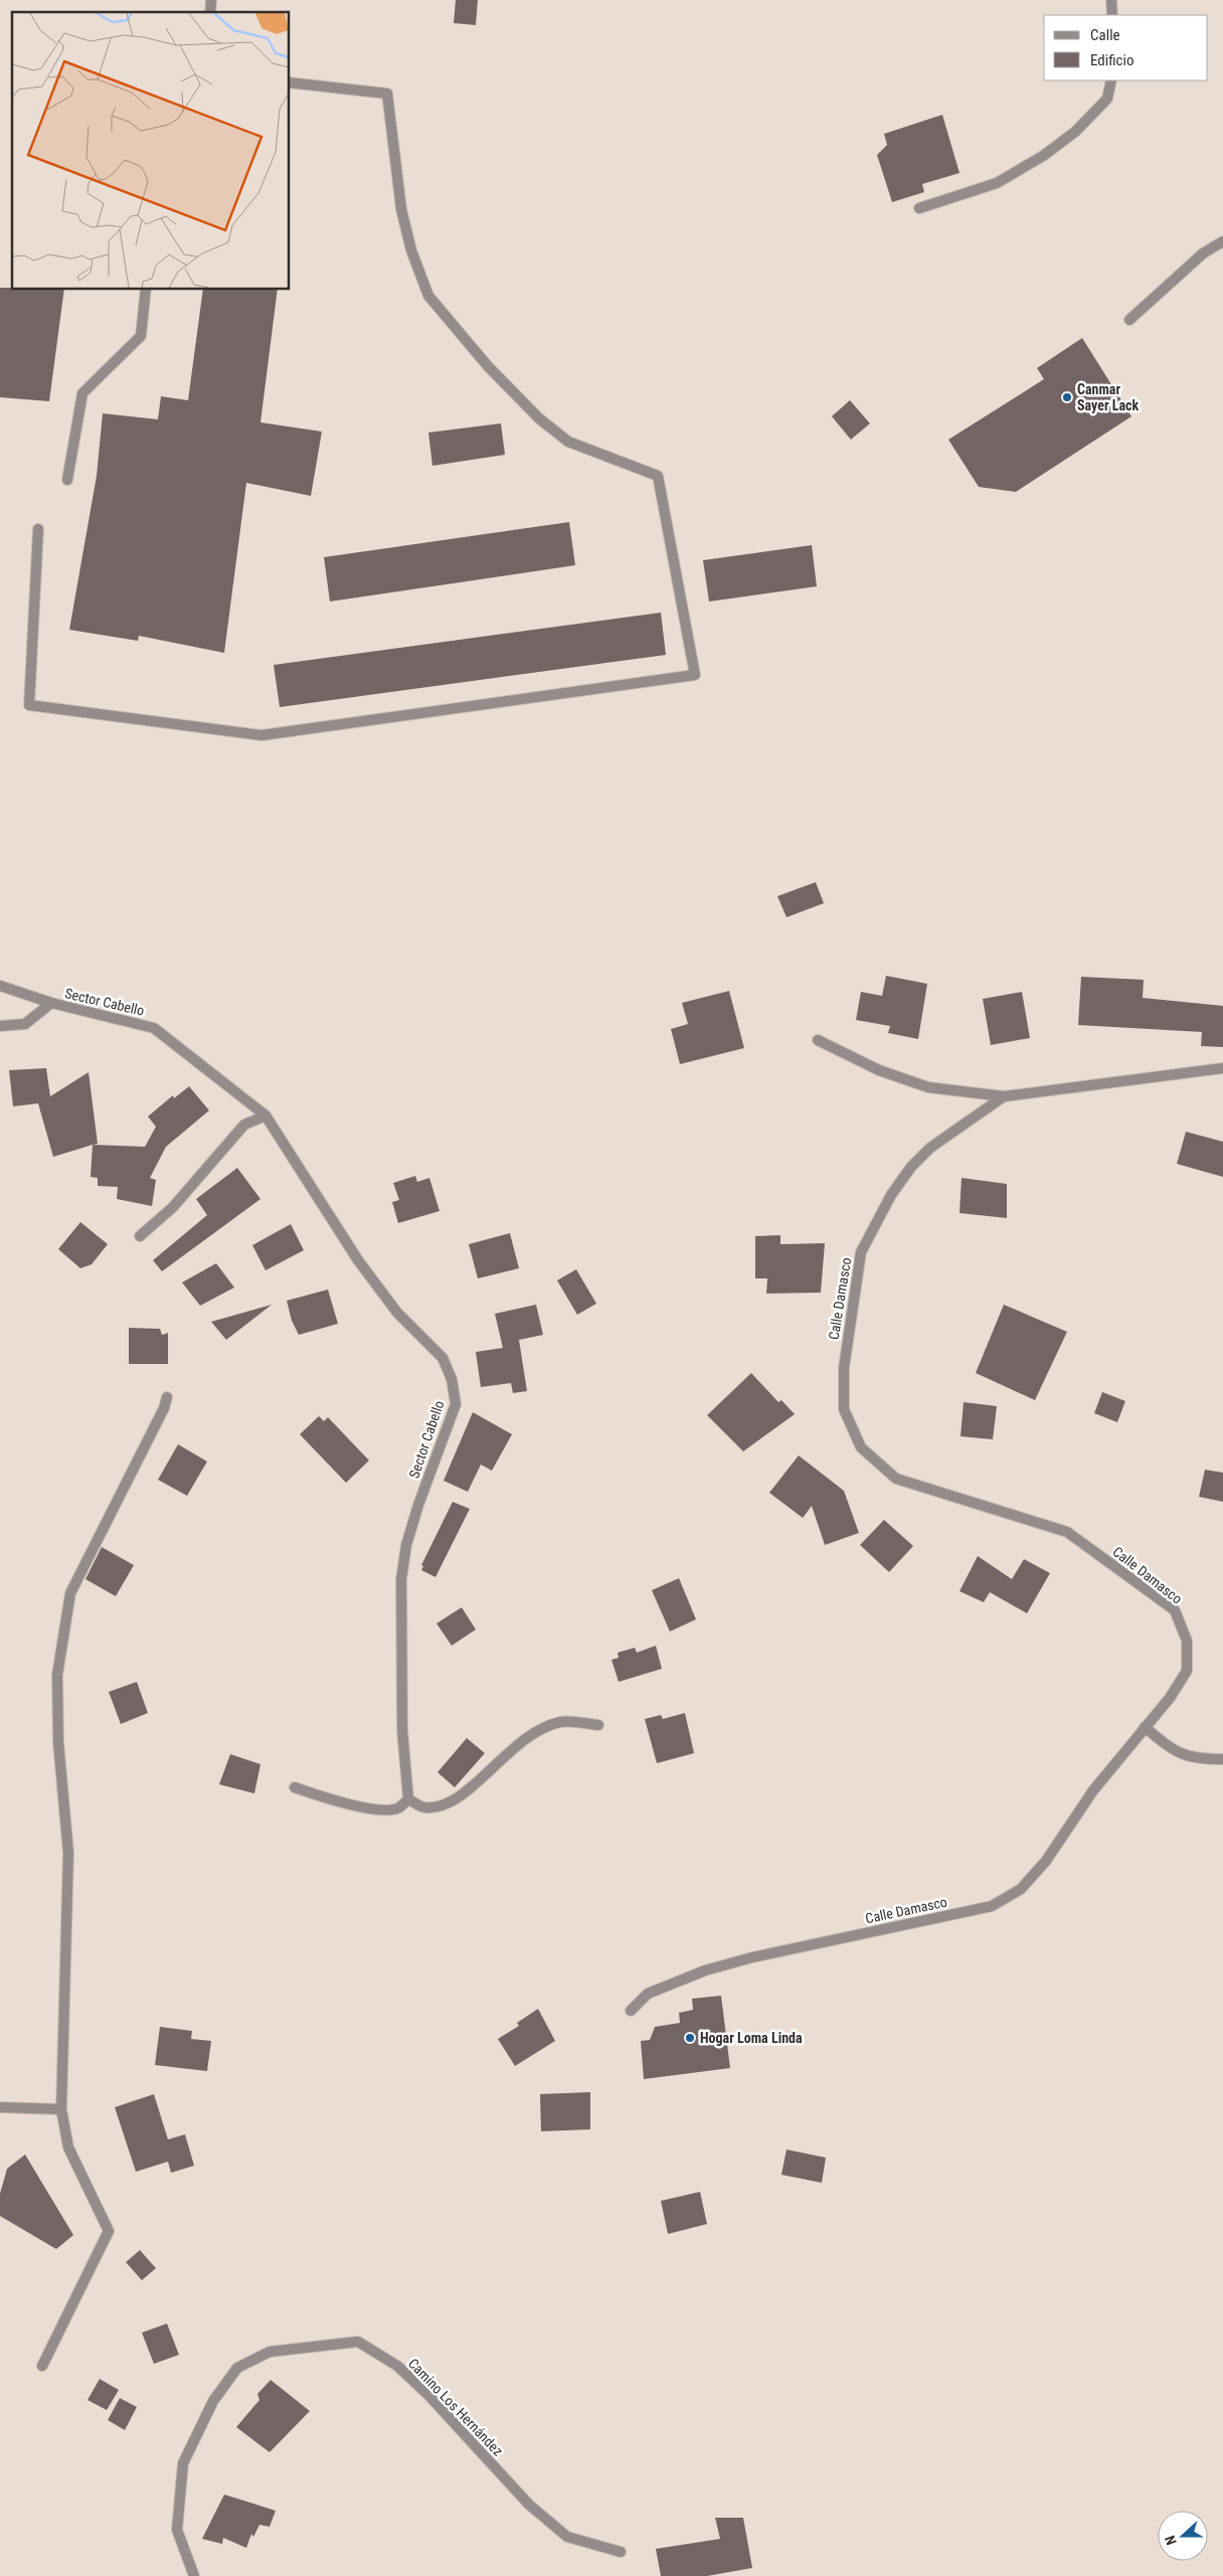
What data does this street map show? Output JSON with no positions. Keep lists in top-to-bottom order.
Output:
{
  "streets": {
    "street": ["Sector Cabello", "Calle Damasco", "Camino Los Hernández"]
  },
  "places": ["Canmar Sayer Lack", "Hogar Loma Linda"],
  "legend": ["Calle", "Edificio"],
  "north": "left"
}
